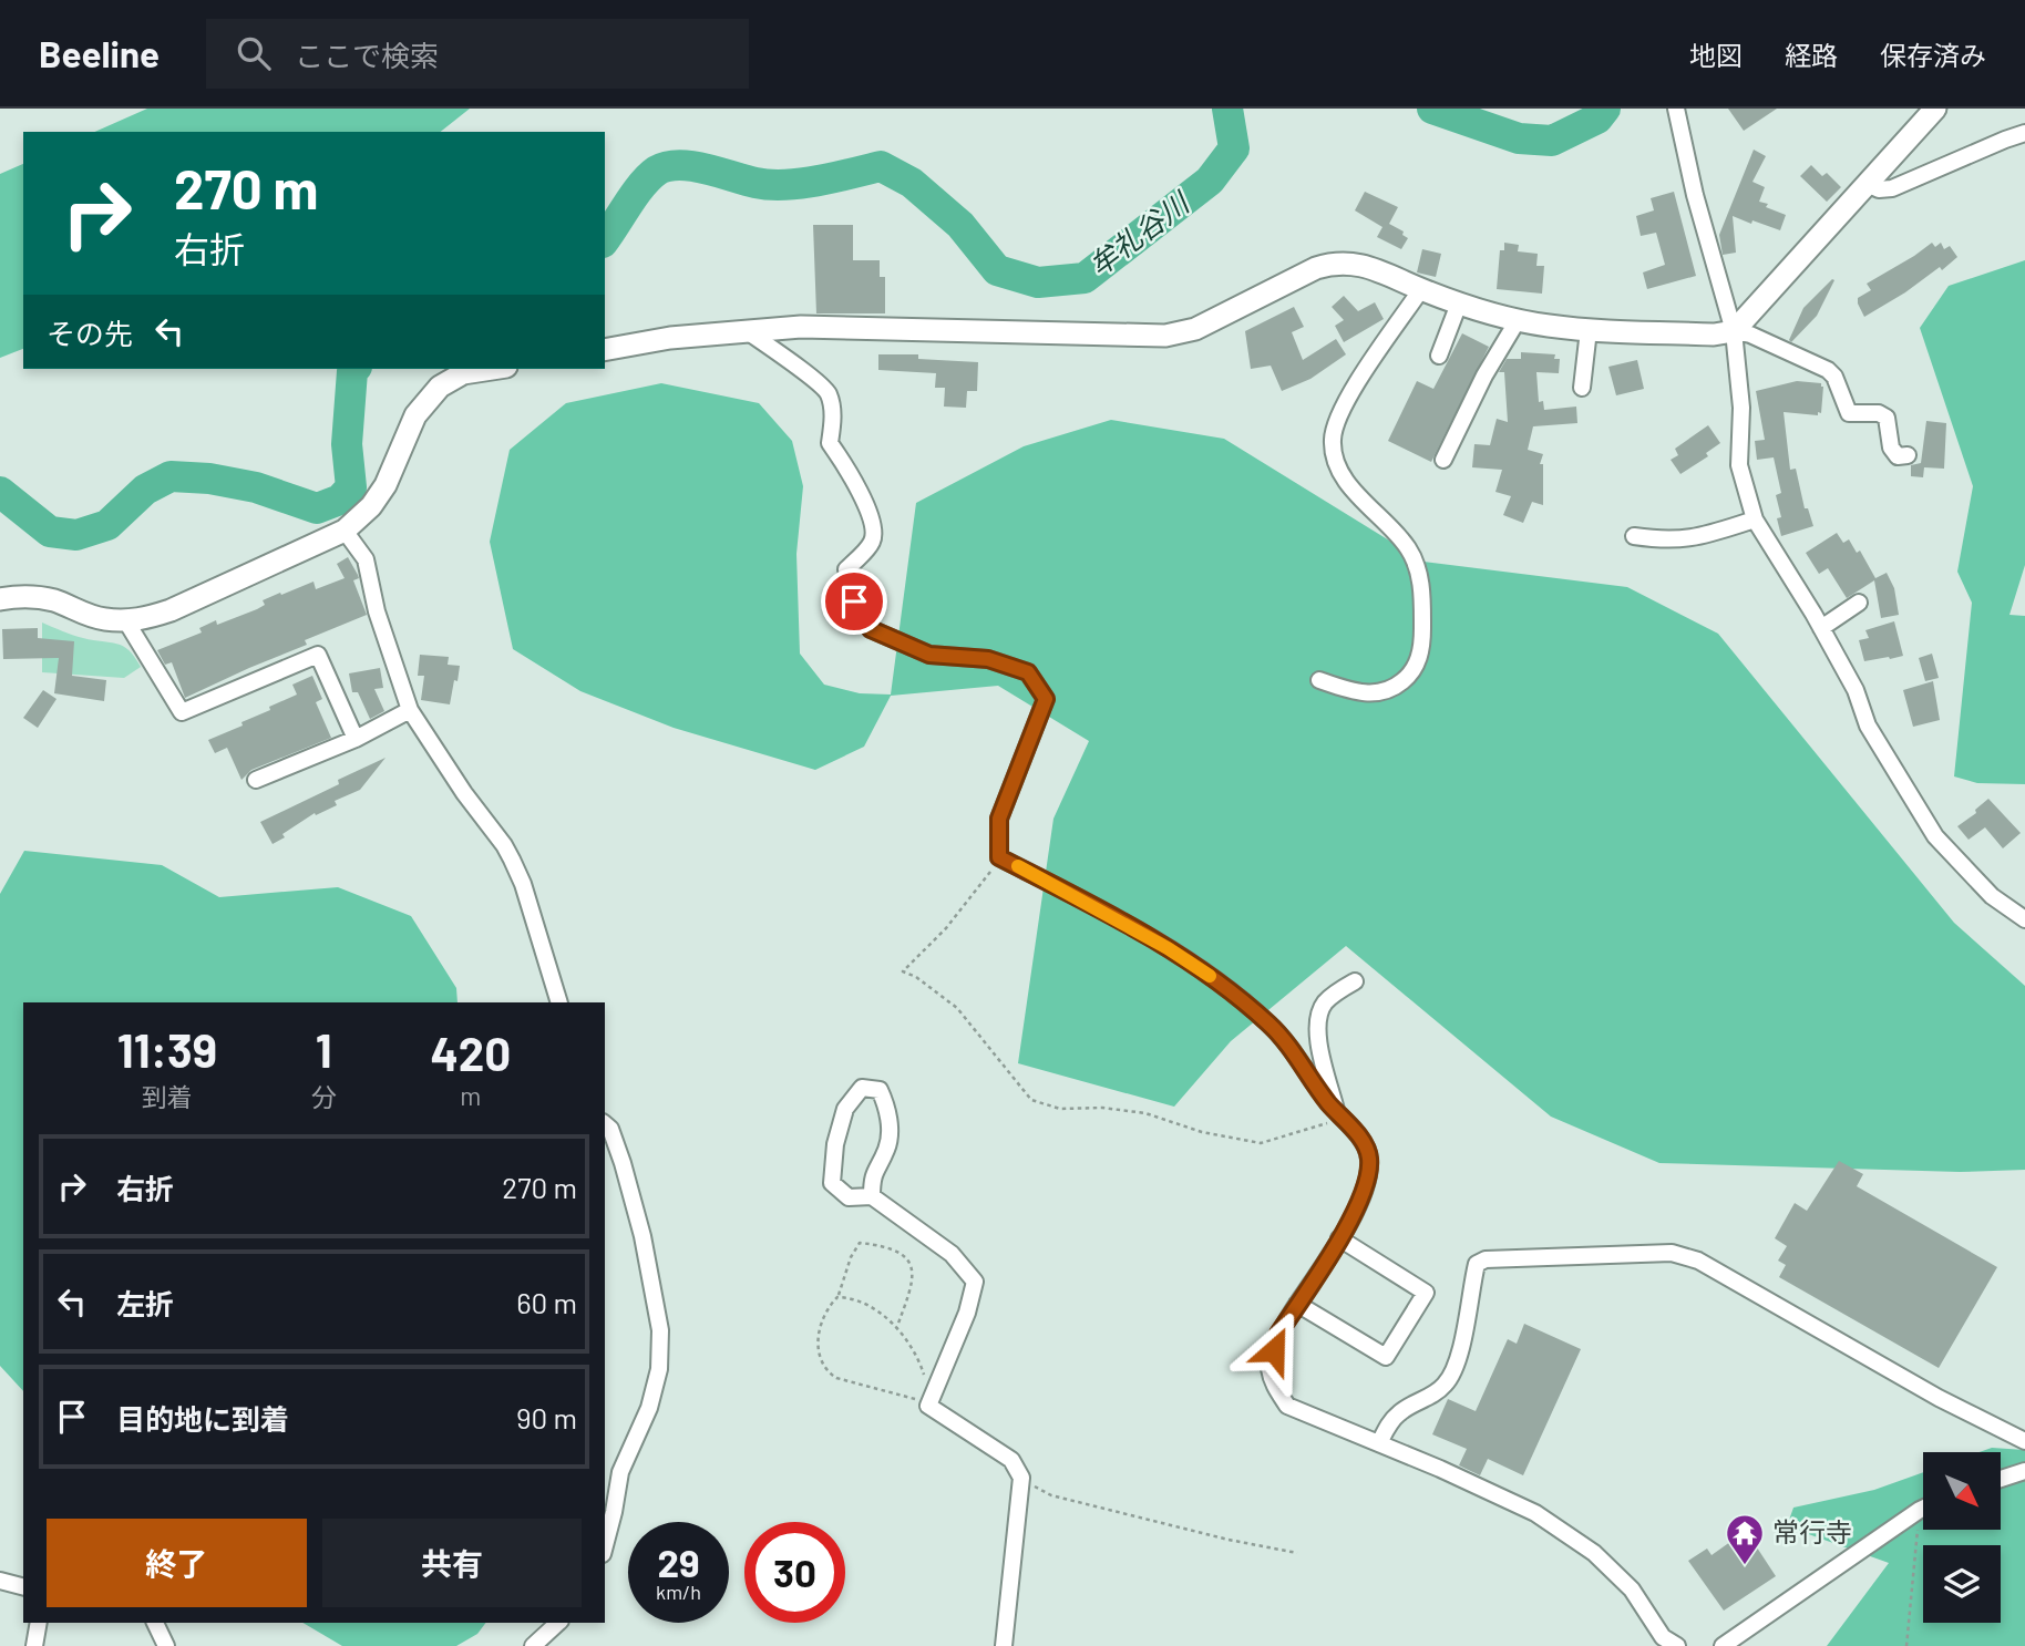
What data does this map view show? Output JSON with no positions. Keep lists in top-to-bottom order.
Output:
{
  "water": ["牟礼谷川"],
  "places": {
    "temple": ["常行寺"]
  },
  "north": "bottom right",
  "page": {
    "header": "Beeline",
    "search": "ここで検索",
    "nav": ["地図", "経路", "保存済み"],
    "turn": ["270 m", "右折"],
    "then": "その先",
    "eta": [
      "11:39",
      "到着",
      "1",
      "分",
      "420",
      "m"
    ],
    "list": [
      {
        "name": "右折",
        "value": "270 m"
      },
      {
        "name": "左折",
        "value": "60 m"
      },
      {
        "name": "目的地に到着",
        "value": "90 m"
      }
    ],
    "buttons": ["終了", "共有"],
    "speed": "29 km/h",
    "limit": "30"
  }
}
